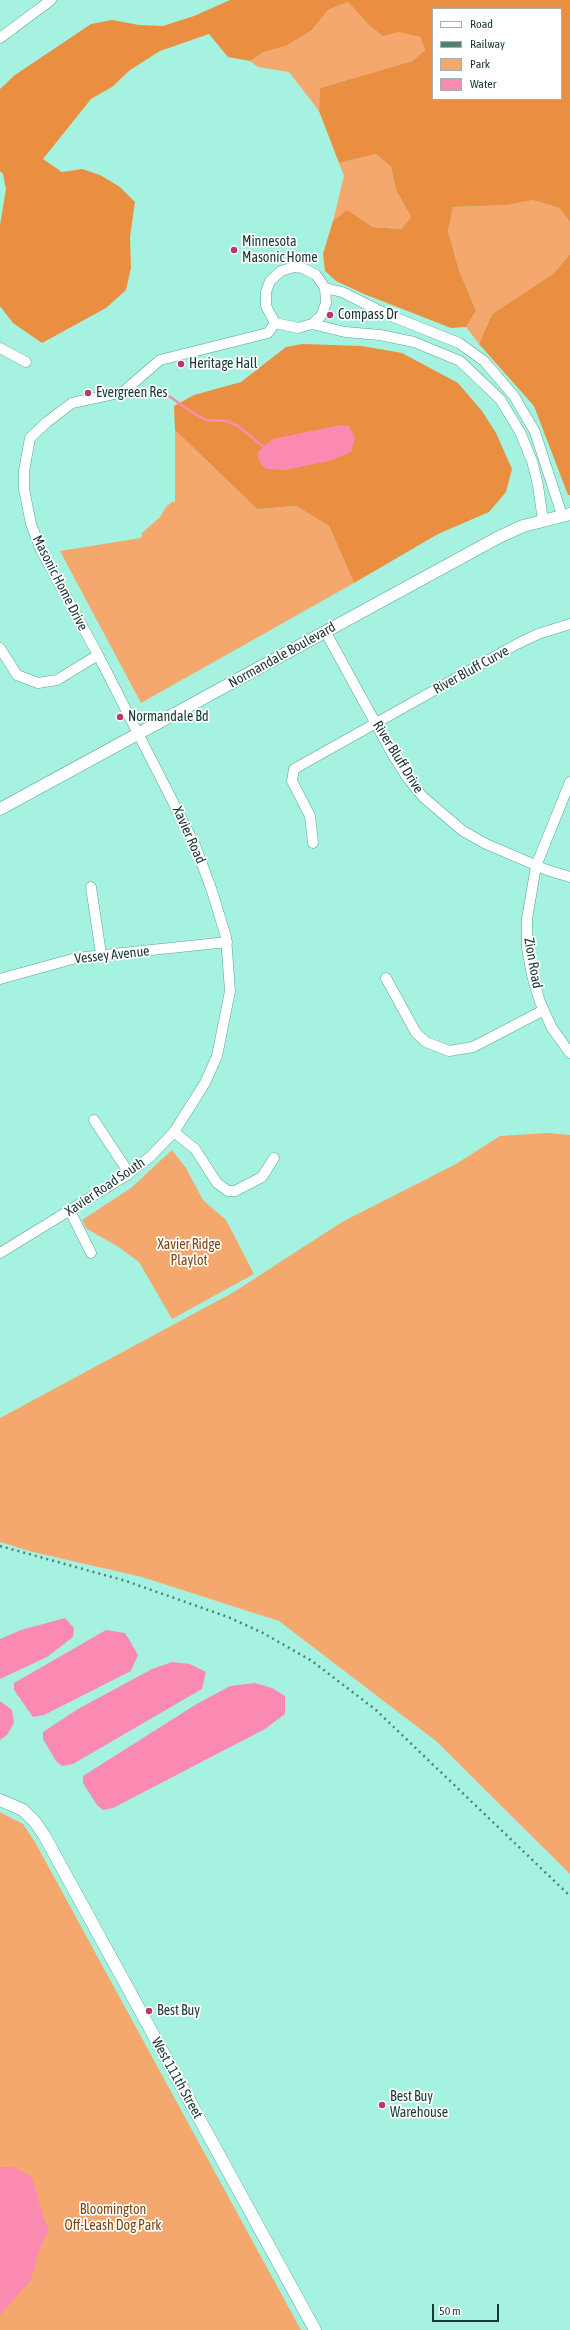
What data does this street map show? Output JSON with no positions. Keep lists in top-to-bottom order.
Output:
{
  "streets": {
    "street": [
      "Masonic Home Drive",
      "Normandale Boulevard",
      "River Bluff Curve",
      "River Bluff Drive",
      "Xavier Road",
      "Vessey Avenue",
      "Zion Road",
      "Xavier Road South",
      "West 111th Street"
    ]
  },
  "crossings": [
    ["Masonic Home Drive", "Normandale Boulevard"],
    ["Masonic Home Drive", "Xavier Road"],
    ["Normandale Boulevard", "River Bluff Drive"],
    ["Normandale Boulevard", "Xavier Road"],
    ["River Bluff Curve", "River Bluff Drive"],
    ["River Bluff Drive", "Zion Road"],
    ["Xavier Road", "Vessey Avenue"],
    ["Xavier Road", "Xavier Road South"],
    ["Vessey Avenue", "Xavier Road South"]
  ],
  "parks": ["Xavier Ridge Playlot", "Bloomington Off-Leash Dog Park"],
  "places": [
    "Minnesota Masonic Home",
    "Compass Dr",
    "Heritage Hall",
    "Evergreen Res",
    "Normandale Bd",
    "Best Buy",
    "Best Buy Warehouse"
  ],
  "legend": [
    "Road",
    "Railway",
    "Park",
    "Water"
  ],
  "scale_bar": "50 m"
}
